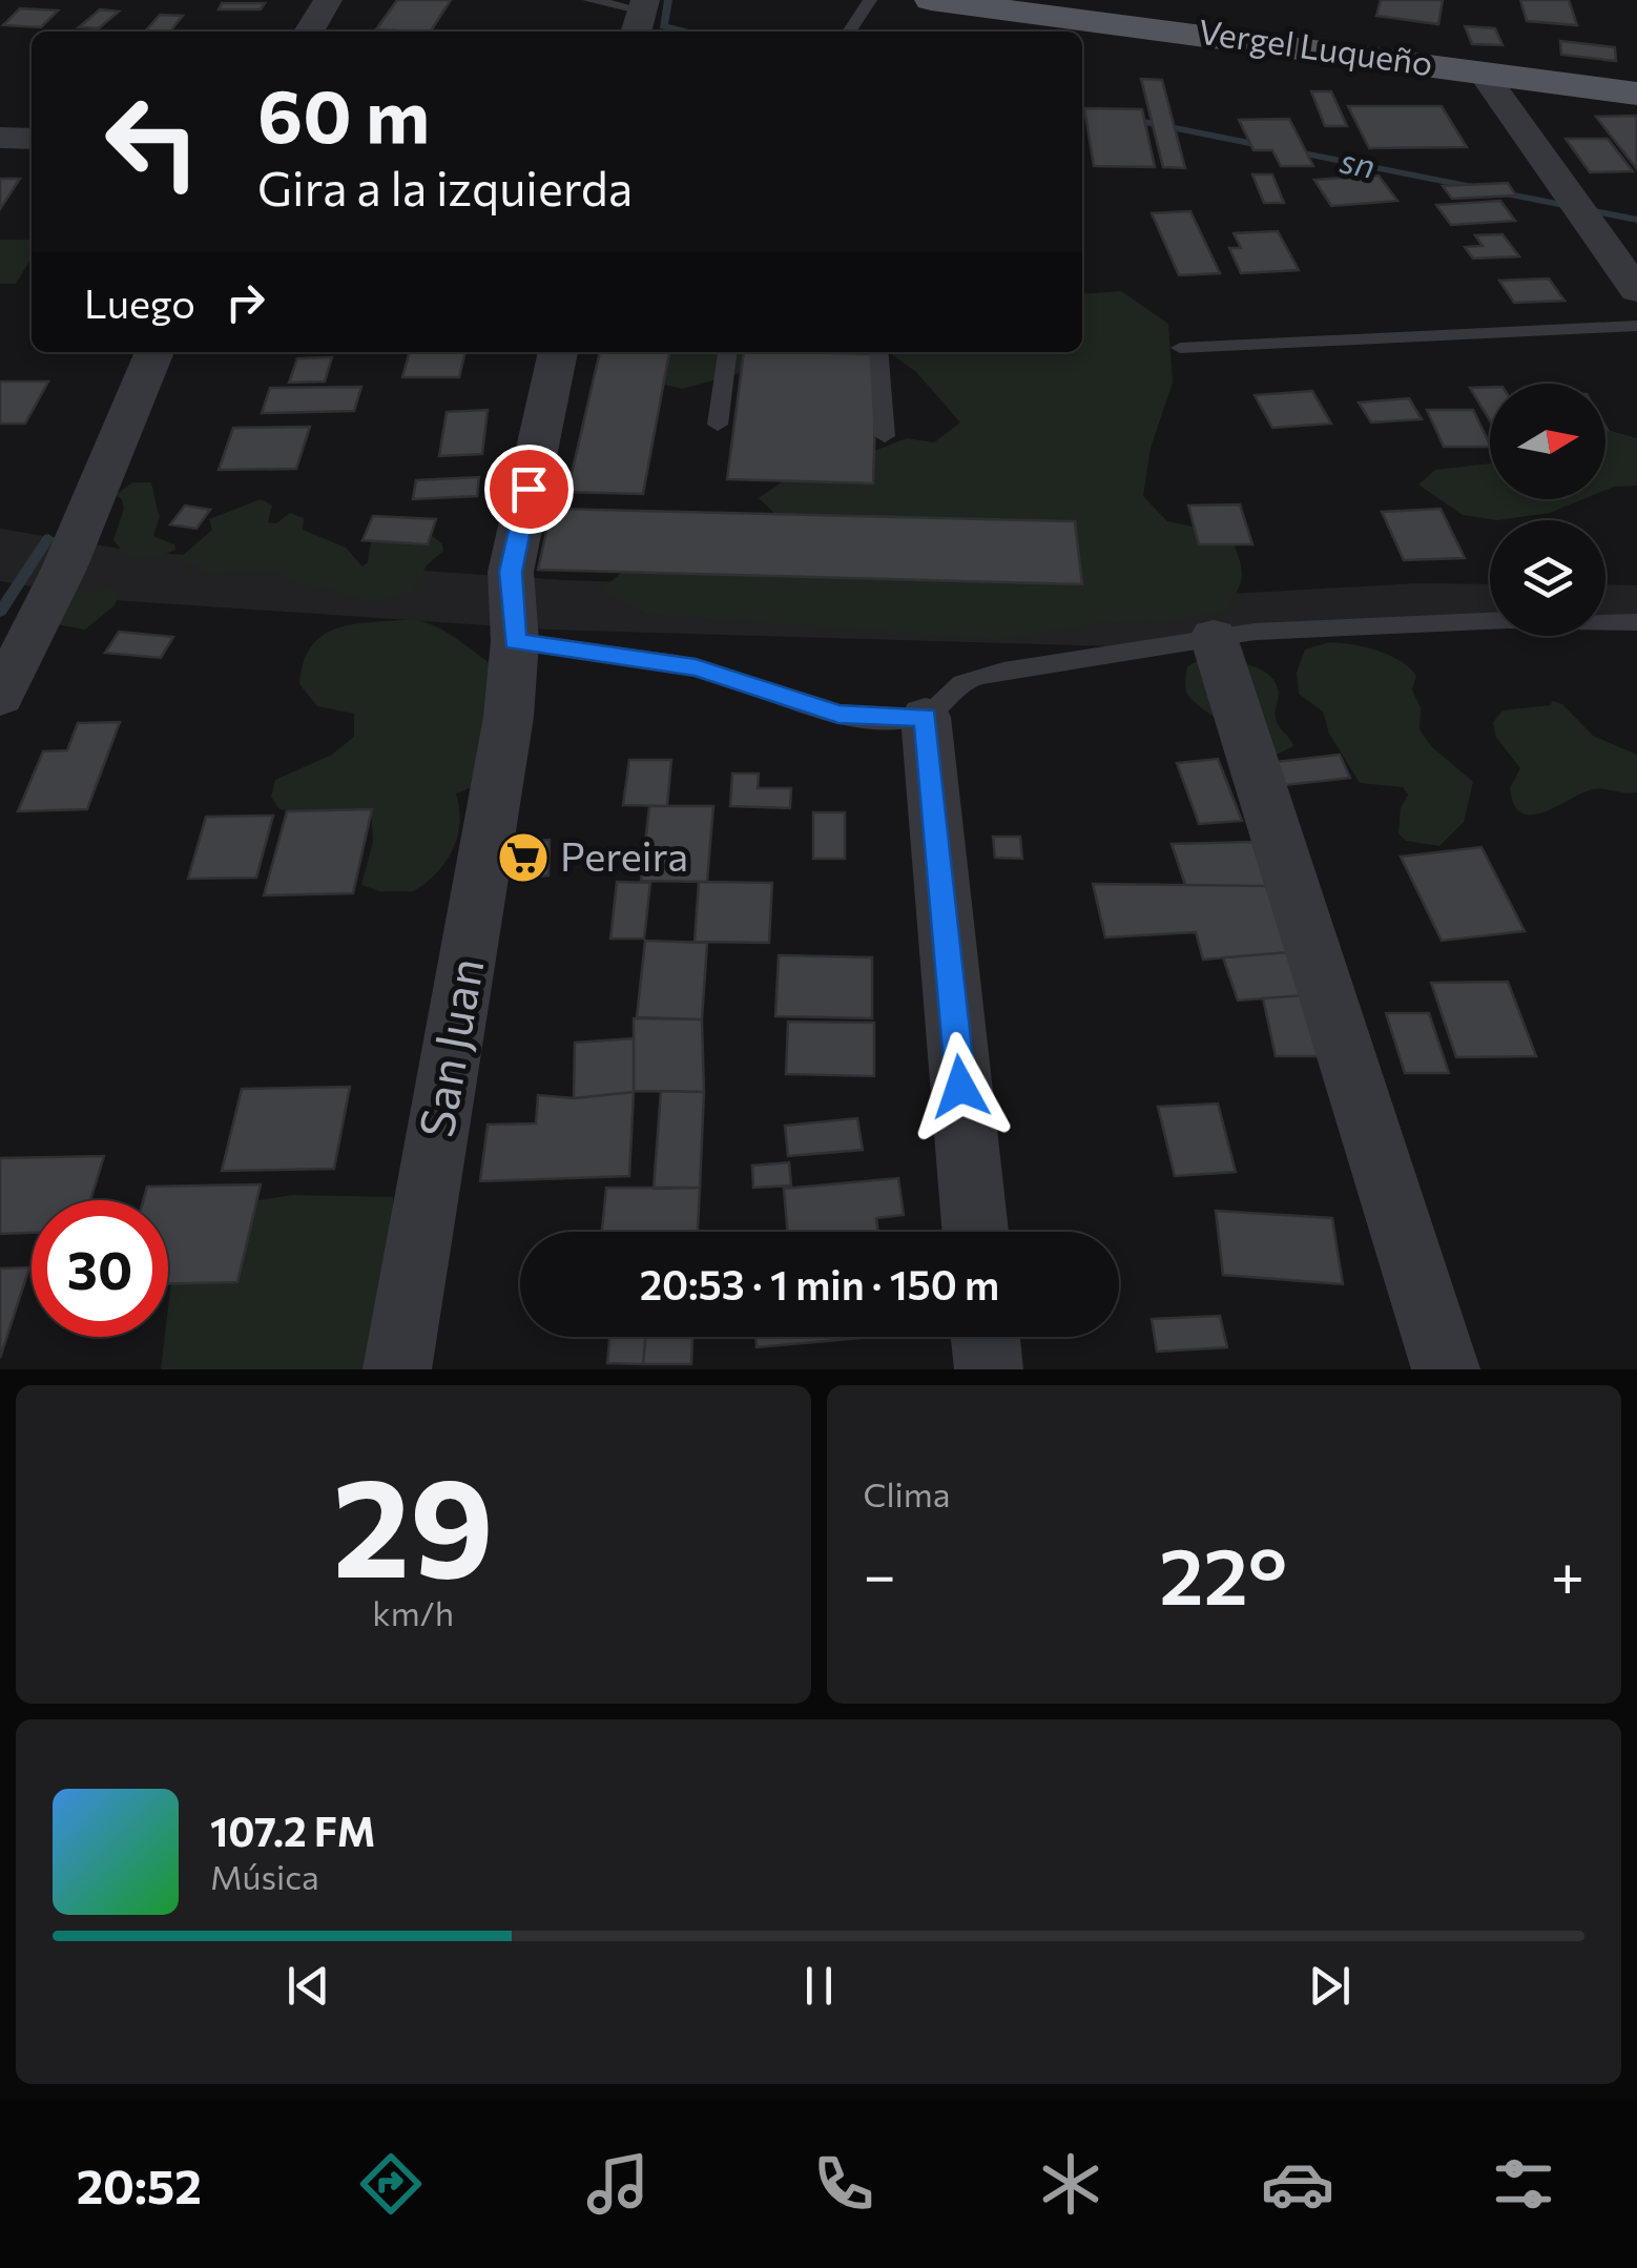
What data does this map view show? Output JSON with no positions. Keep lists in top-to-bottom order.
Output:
{
  "streets": {
    "main road": ["Vergel Luqueño"],
    "street": ["San Juan"]
  },
  "water": ["sn"],
  "places": {
    "supermarket": ["Pereira"]
  },
  "north": "right",
  "page": {
    "turn": ["60 m", "Gira a la izquierda"],
    "then": "Luego",
    "limit": "30",
    "trip": "20:53 · 1 min · 150 m",
    "tile": [
      ["29", "km/h"],
      "Clima"
    ],
    "heat": ["−", "22°", "+"],
    "song": ["107.2 FM", "Música"],
    "tabs": "20:52"
  }
}
